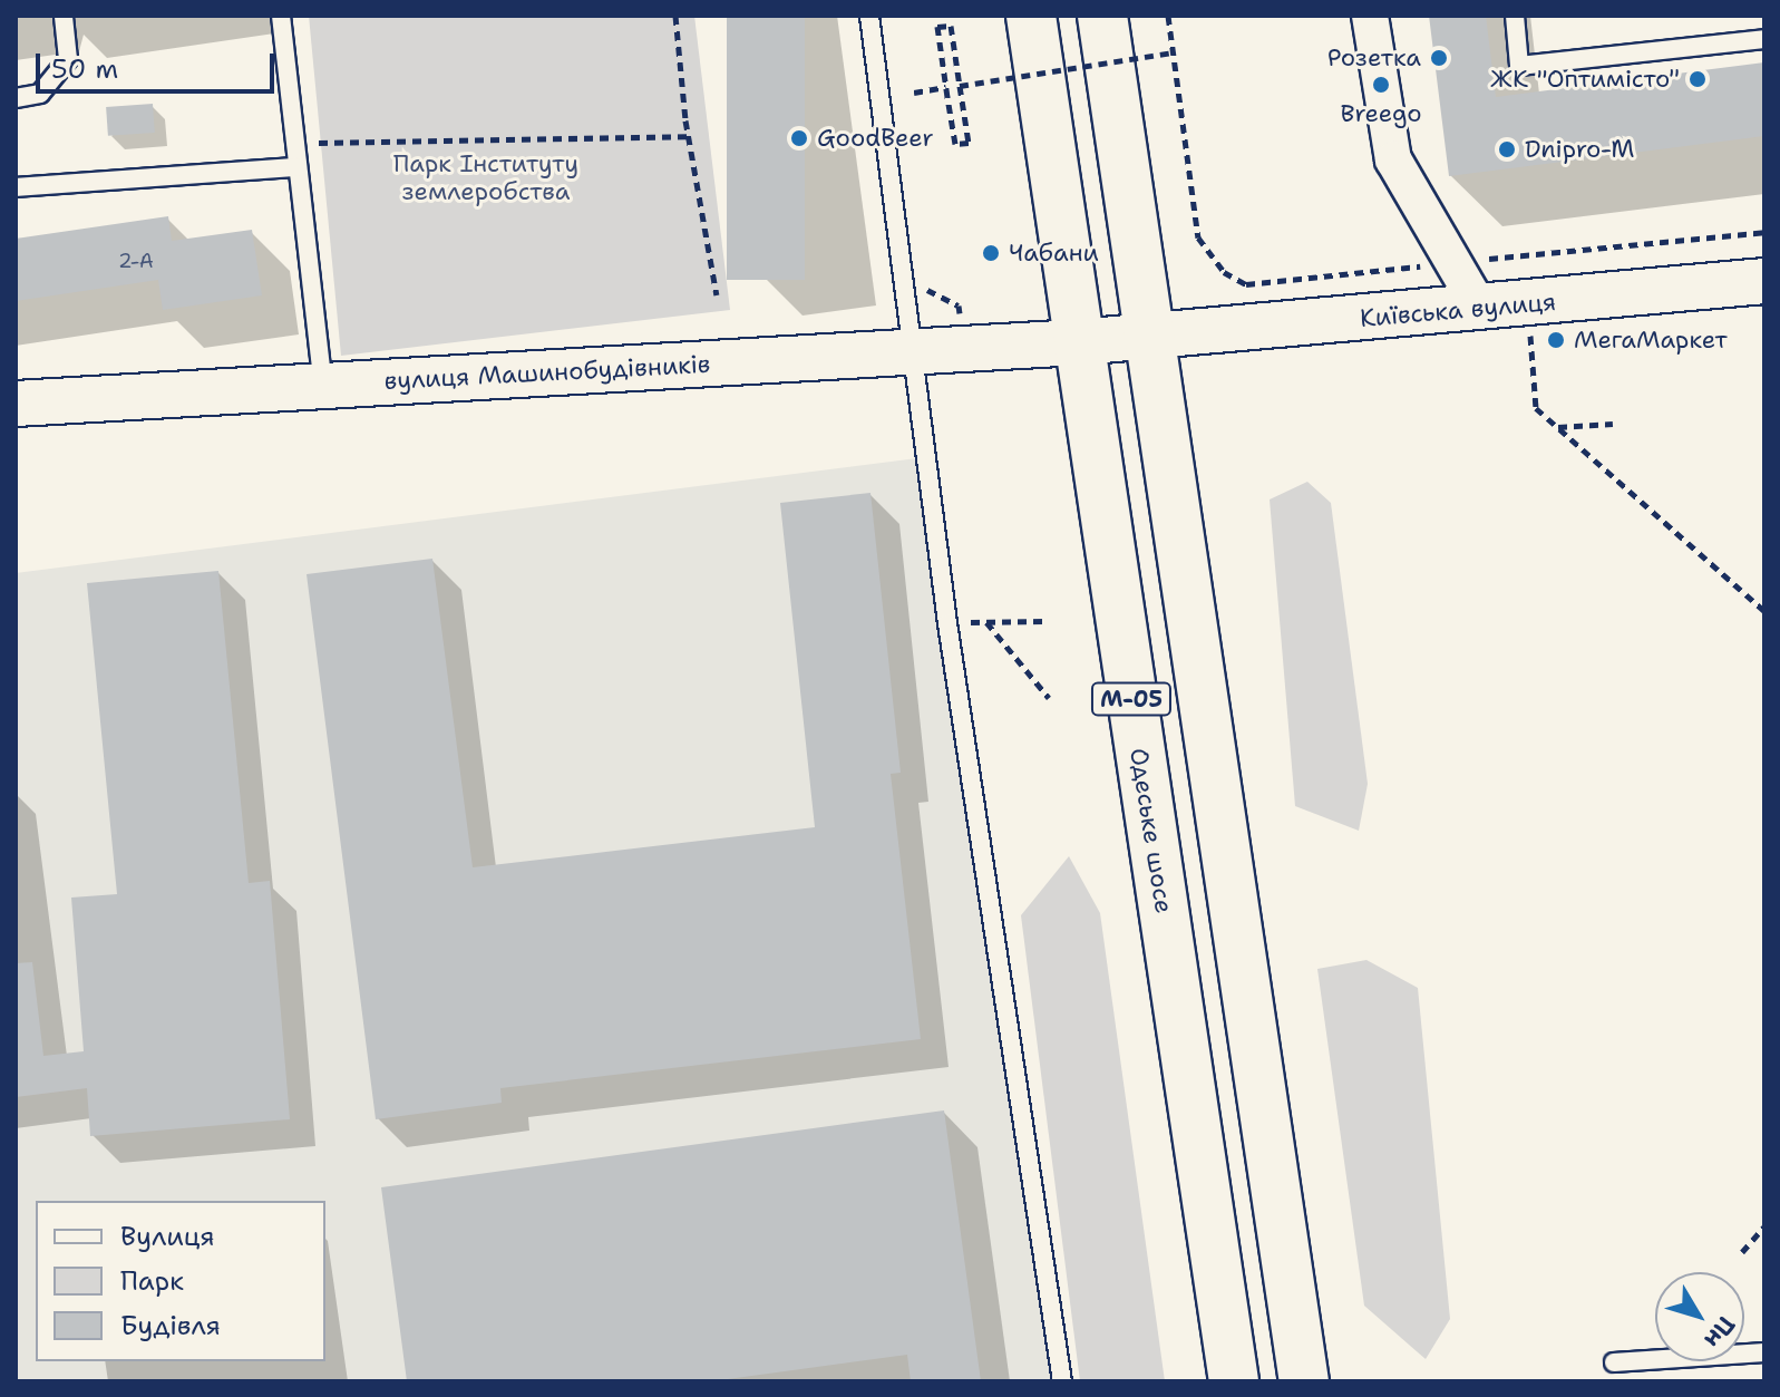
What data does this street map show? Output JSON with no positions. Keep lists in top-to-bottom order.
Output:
{
  "streets": {
    "highway": ["М-05", "Одеське шосе"],
    "street": ["Київська вулиця", "вулиця Машинобудівників"]
  },
  "crossings": [
    ["Київська вулиця", "вулиця Машинобудівників"],
    ["Київська вулиця", "М-05"],
    ["Київська вулиця", "Одеське шосе"],
    ["вулиця Машинобудівників", "Одеське шосе"]
  ],
  "parks": ["Парк Інституту землеробства"],
  "places": [
    "Розетка",
    "ЖК \"Оптимісто\"",
    "Breego",
    "GoodBeer",
    "Dnipro-M",
    "Чабани",
    "МегаМаркет"
  ],
  "house_numbers": ["2-А"],
  "legend": ["Вулиця", "Парк", "Будівля"],
  "scale_bar": "50 m",
  "north": "bottom right"
}
